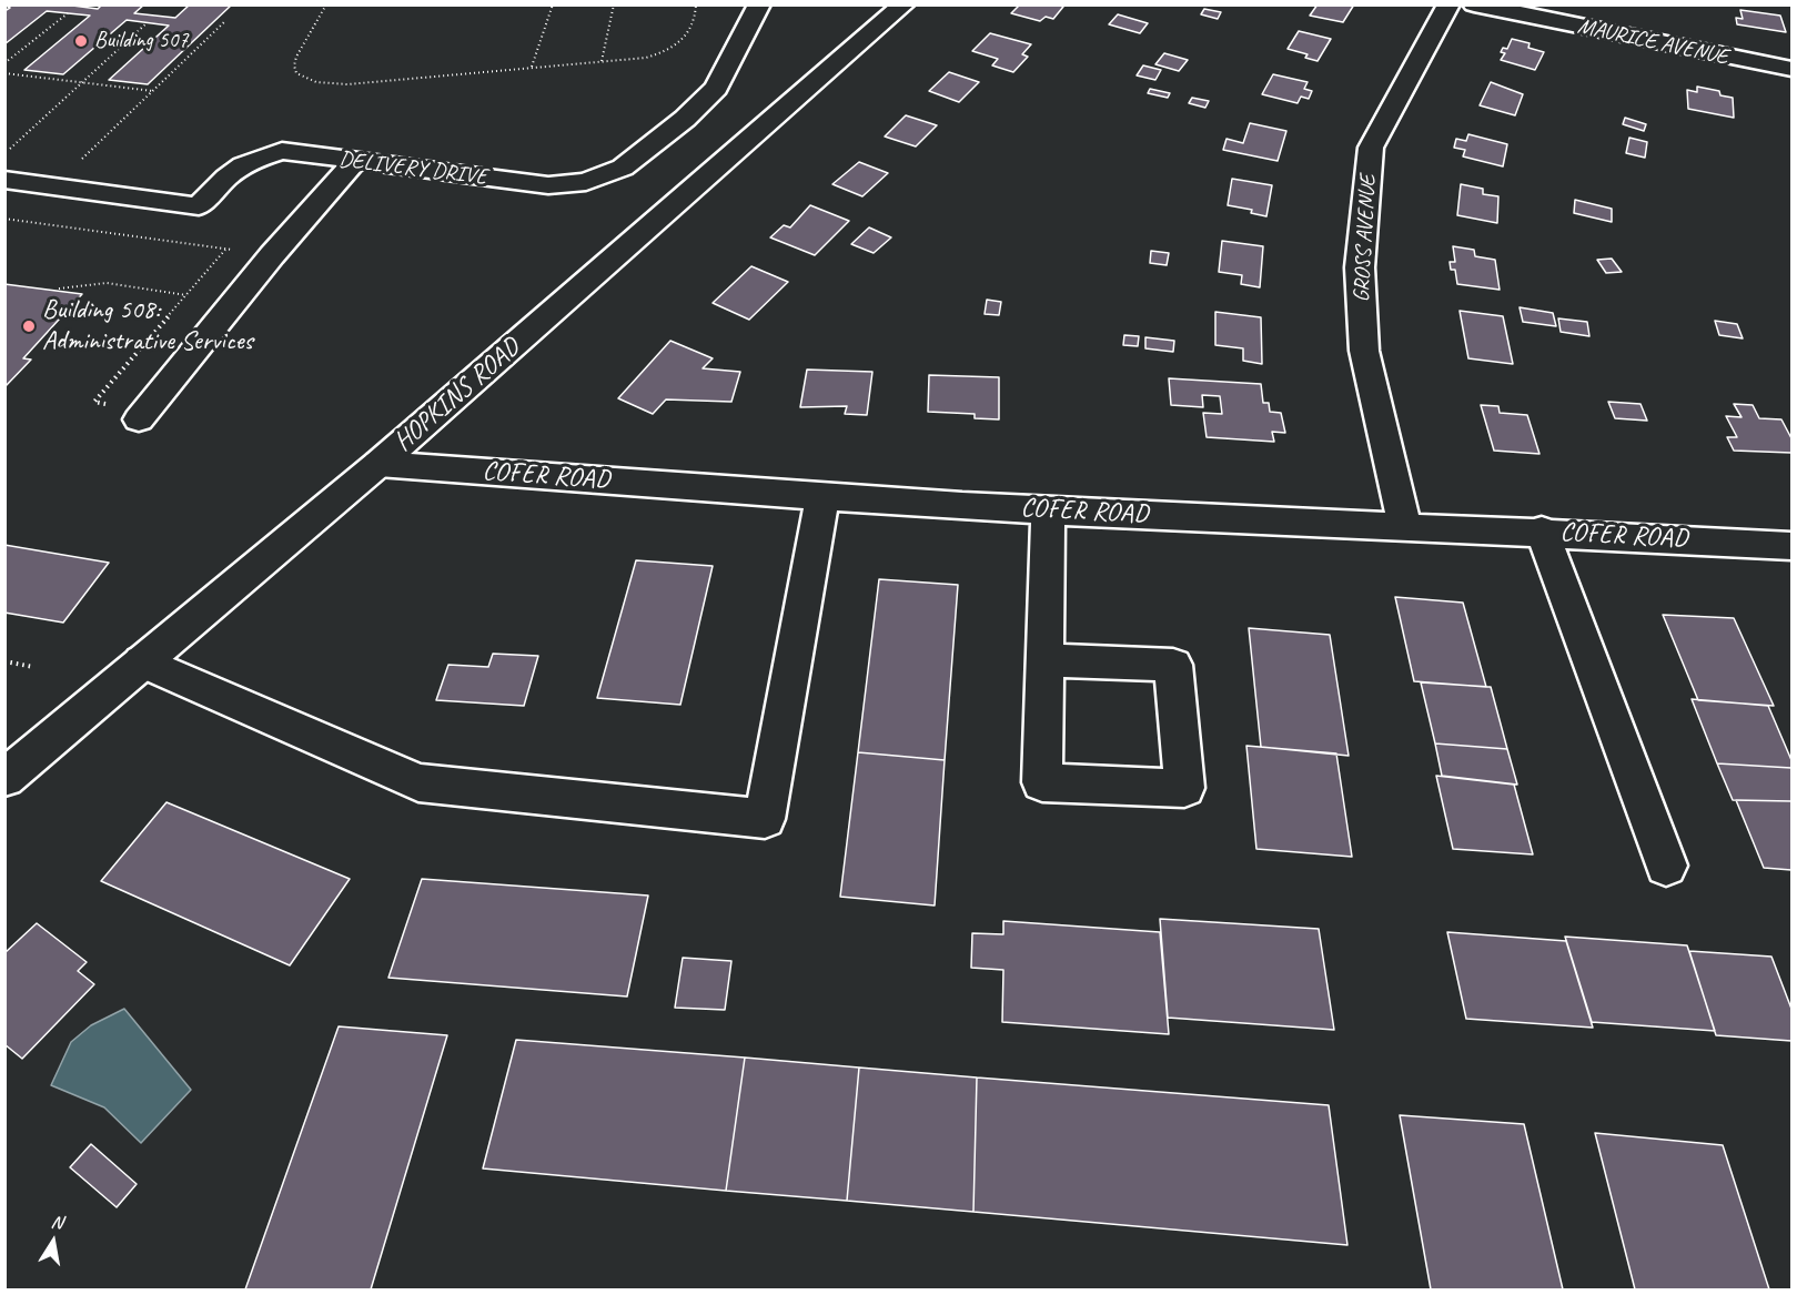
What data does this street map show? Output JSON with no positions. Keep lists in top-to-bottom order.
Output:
{
  "streets": {
    "street": [
      "MAURICE AVENUE",
      "DELIVERY DRIVE",
      "GROSS AVENUE",
      "HOPKINS ROAD",
      "COFER ROAD"
    ]
  },
  "crossings": [
    ["GROSS AVENUE", "COFER ROAD"],
    ["HOPKINS ROAD", "COFER ROAD"]
  ],
  "places": ["Building 507", "Building 508: Administrative Services"],
  "north": "top"
}
